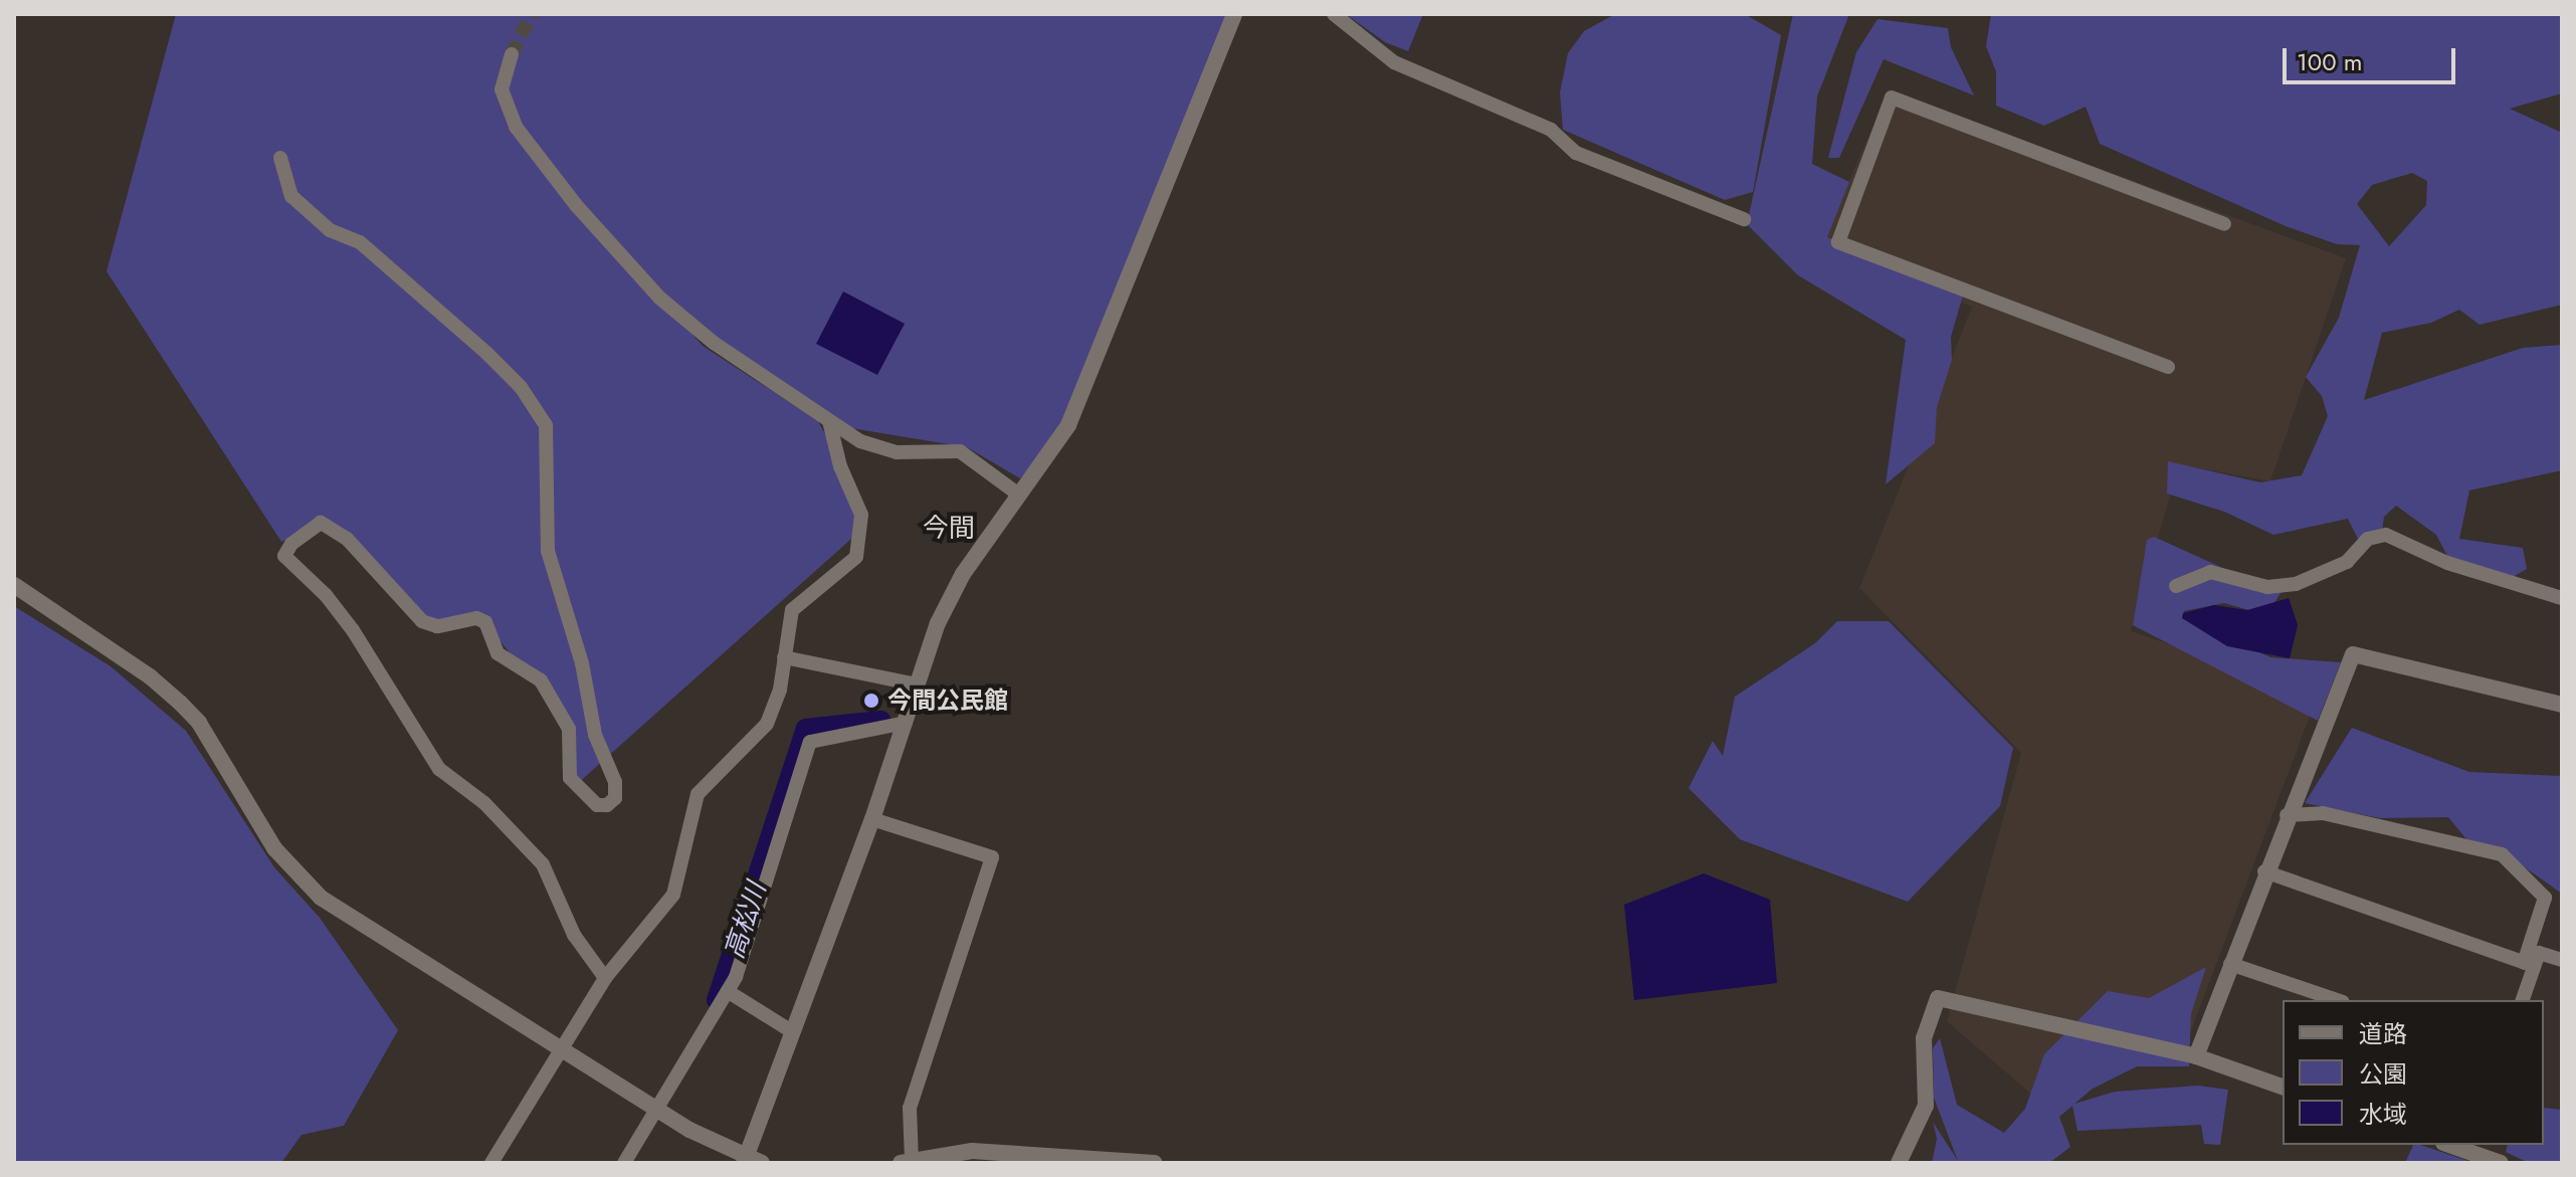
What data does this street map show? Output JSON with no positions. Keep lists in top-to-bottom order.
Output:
{
  "districts": ["今間"],
  "water": ["高松川"],
  "places": ["今間公民館"],
  "legend": ["道路", "公園", "水域"],
  "scale_bar": "100 m"
}
